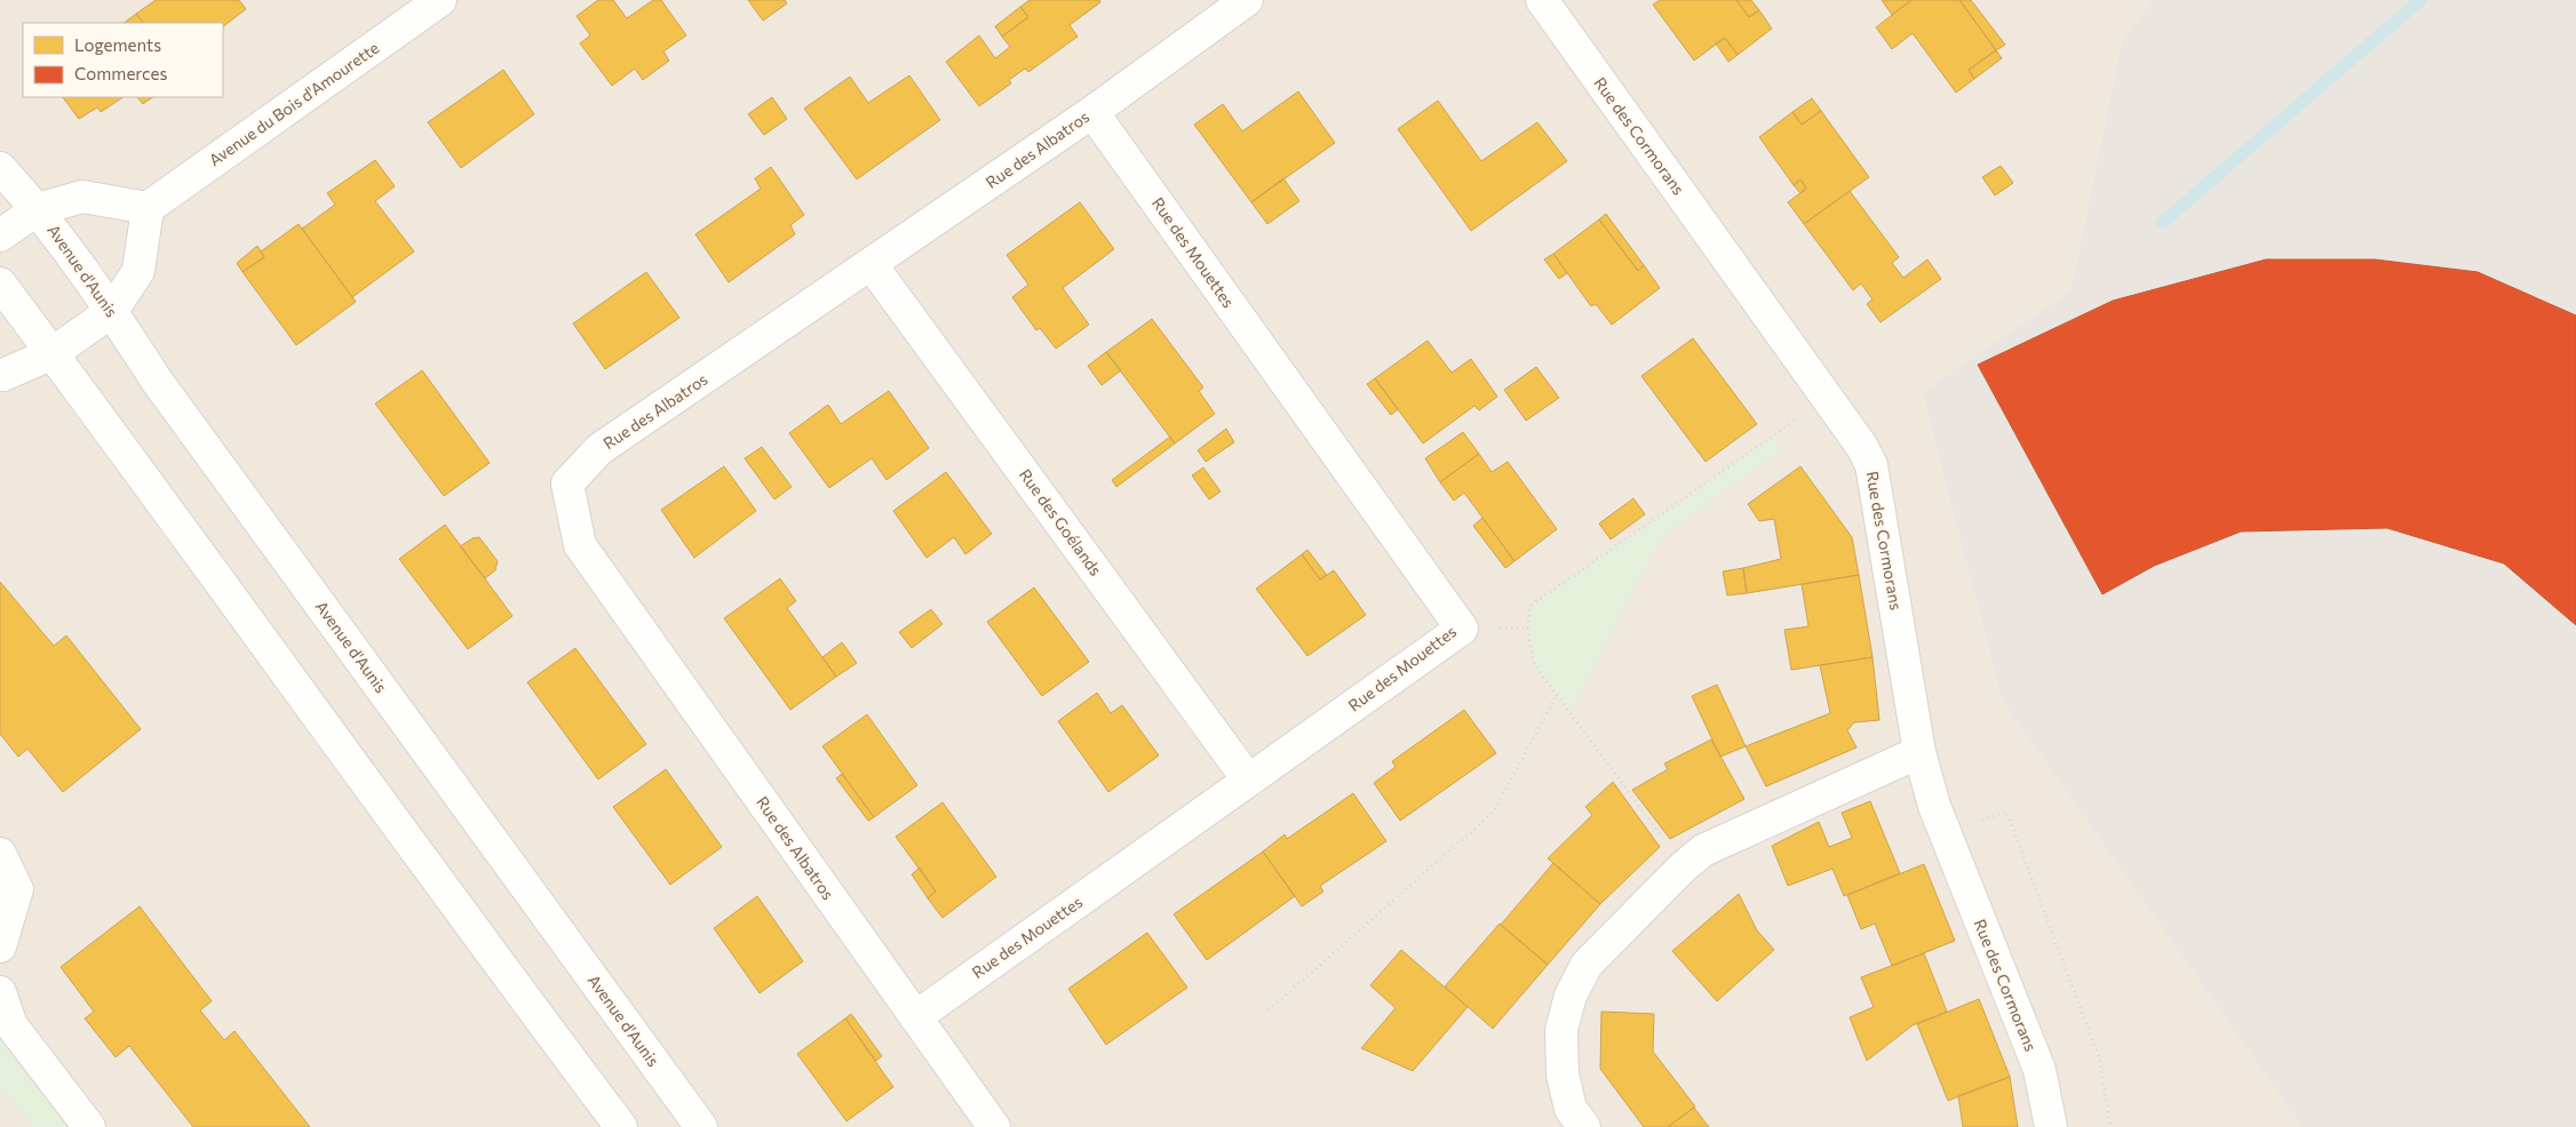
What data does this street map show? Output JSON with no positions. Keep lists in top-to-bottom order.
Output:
{
  "streets": {
    "street": [
      "Avenue du Bois d'Amourette",
      "Rue des Cormorans",
      "Rue des Albatros",
      "Rue des Mouettes",
      "Avenue d'Aunis",
      "Rue des Goélands"
    ]
  },
  "crossings": [
    ["Rue des Albatros", "Rue des Mouettes"],
    ["Rue des Albatros", "Rue des Goélands"],
    ["Rue des Mouettes", "Rue des Goélands"]
  ],
  "legend": ["Logements", "Commerces"]
}
